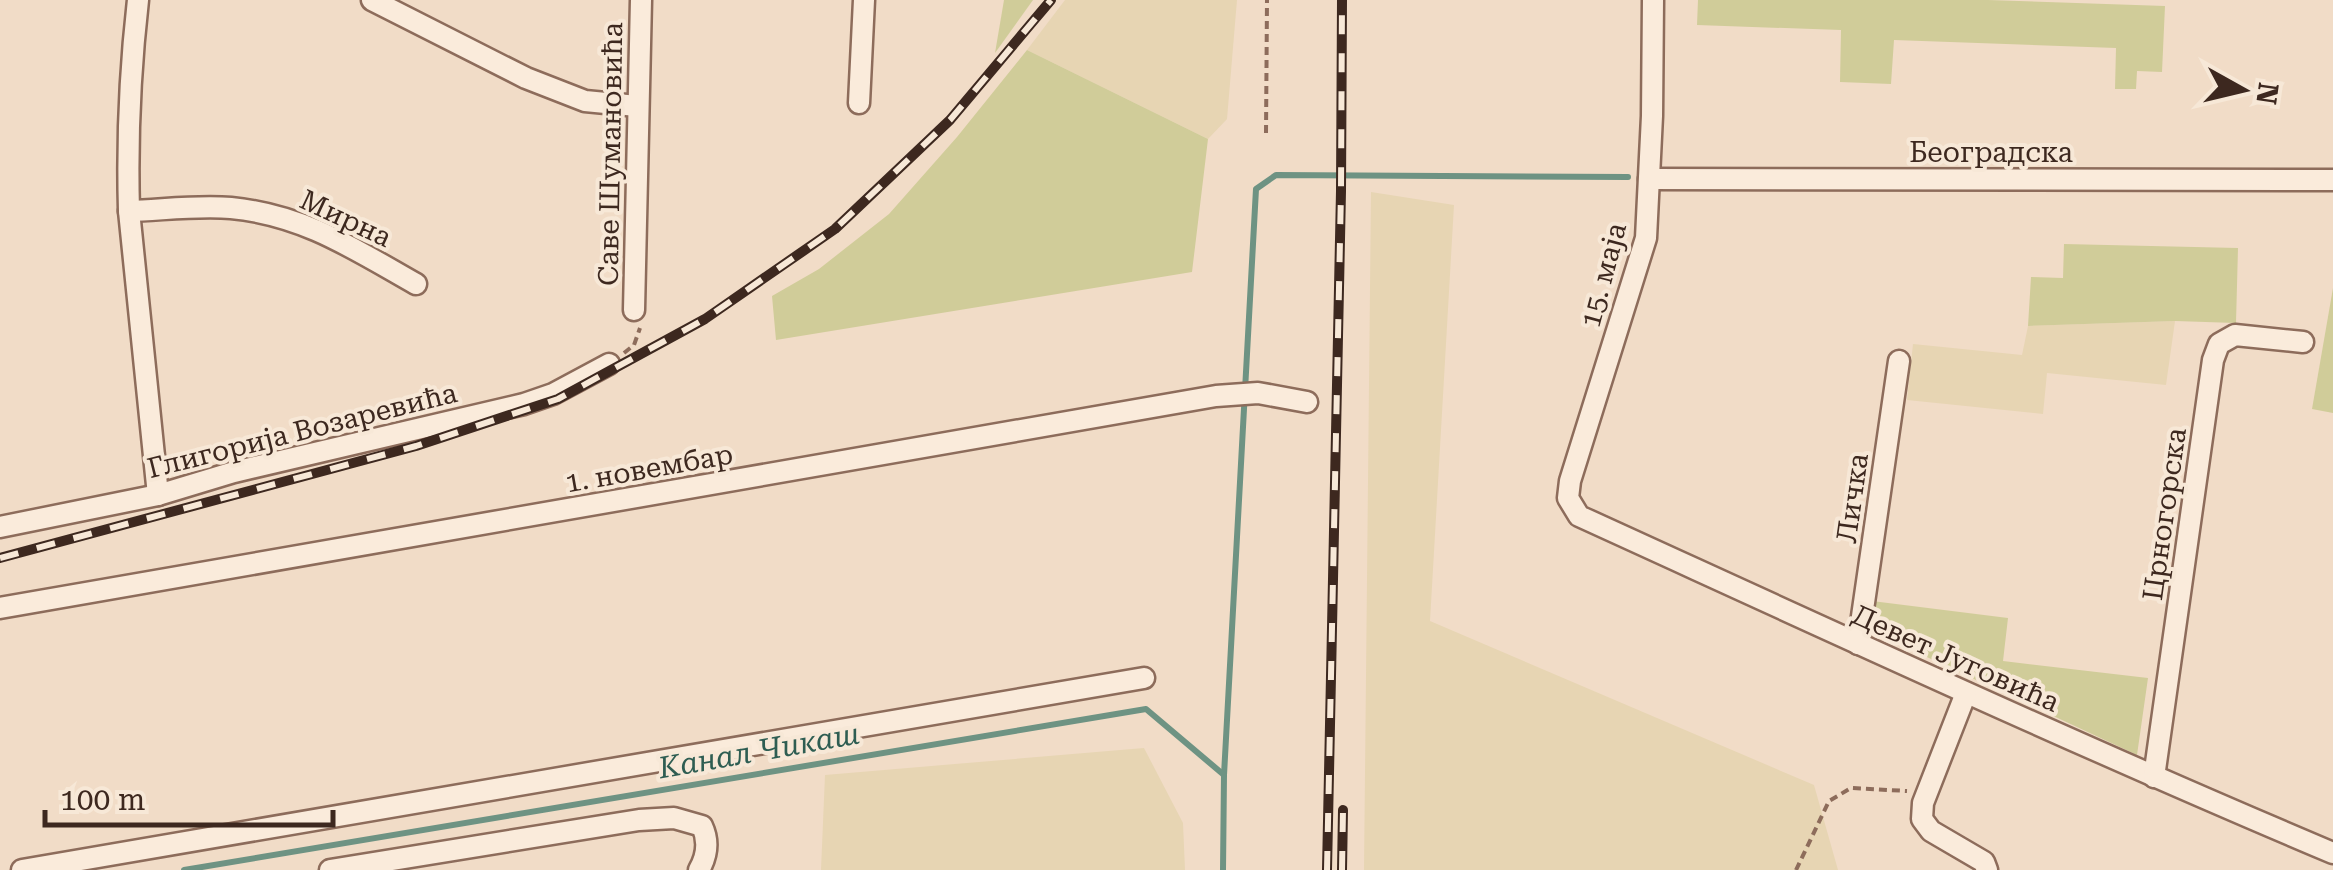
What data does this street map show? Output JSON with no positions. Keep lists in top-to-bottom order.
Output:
{
  "streets": {
    "street": [
      "Београдска",
      "Саве Шумановића",
      "Мирна",
      "15. маја",
      "Глигорија Возаревића",
      "1. новембар",
      "Личка",
      "Црногорска",
      "Девет Југовића"
    ]
  },
  "crossings": [
    ["Београдска", "15. маја"],
    ["15. маја", "Девет Југовића"],
    ["Личка", "Девет Југовића"],
    ["Црногорска", "Девет Југовића"]
  ],
  "water": ["Канал Чикаш"],
  "scale_bar": "100 m",
  "north": "right"
}
